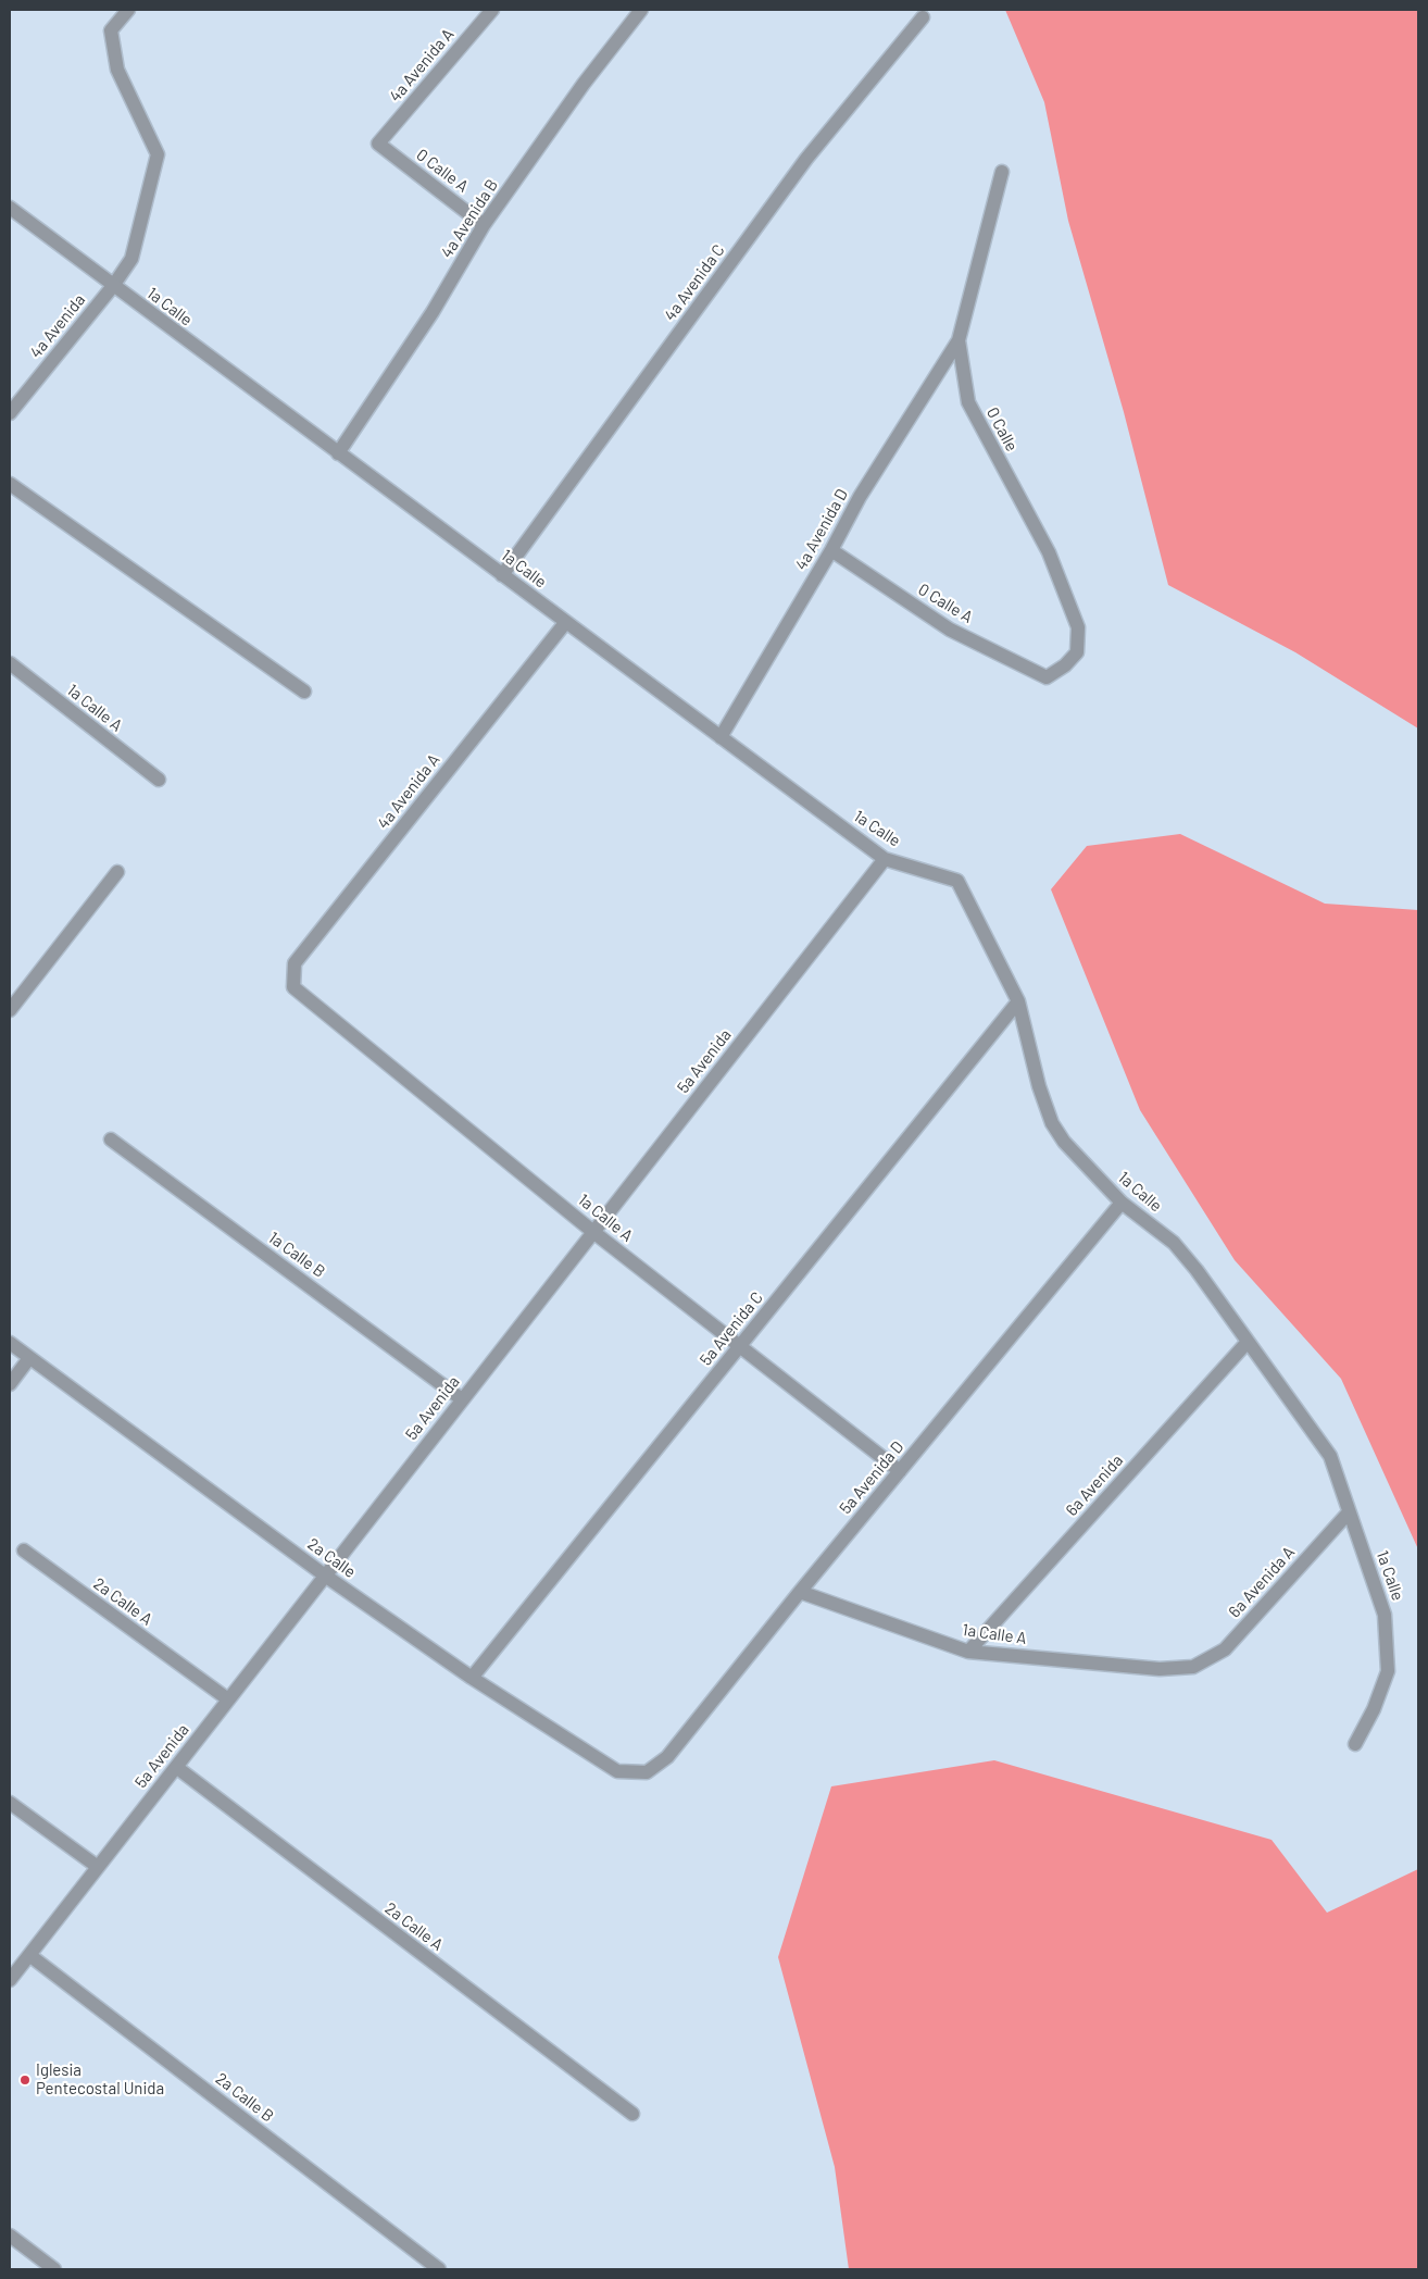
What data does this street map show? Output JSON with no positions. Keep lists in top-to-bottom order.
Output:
{
  "streets": {
    "street": [
      "4a Avenida A",
      "0 Calle A",
      "4a Avenida B",
      "4a Avenida C",
      "1a Calle",
      "4a Avenida",
      "0 Calle",
      "4a Avenida D",
      "1a Calle A",
      "5a Avenida",
      "1a Calle B",
      "5a Avenida C",
      "5a Avenida D",
      "6a Avenida",
      "2a Calle",
      "6a Avenida A",
      "2a Calle A",
      "2a Calle B"
    ]
  },
  "crossings": [
    ["4a Avenida A", "0 Calle A"],
    ["4a Avenida A", "1a Calle"],
    ["4a Avenida A", "1a Calle A"],
    ["0 Calle A", "4a Avenida B"],
    ["0 Calle A", "0 Calle"],
    ["0 Calle A", "4a Avenida D"],
    ["4a Avenida B", "1a Calle"],
    ["4a Avenida C", "1a Calle"],
    ["1a Calle", "4a Avenida"],
    ["1a Calle", "4a Avenida D"],
    ["1a Calle", "5a Avenida"],
    ["1a Calle", "5a Avenida C"],
    ["1a Calle", "5a Avenida D"],
    ["1a Calle", "6a Avenida"],
    ["1a Calle", "6a Avenida A"],
    ["0 Calle", "4a Avenida D"],
    ["1a Calle A", "5a Avenida"],
    ["1a Calle A", "5a Avenida C"],
    ["1a Calle A", "5a Avenida D"],
    ["1a Calle A", "6a Avenida"],
    ["1a Calle A", "6a Avenida A"],
    ["5a Avenida", "1a Calle B"],
    ["5a Avenida", "2a Calle"],
    ["5a Avenida", "2a Calle A"],
    ["5a Avenida", "2a Calle B"],
    ["5a Avenida C", "2a Calle"],
    ["5a Avenida D", "2a Calle"]
  ],
  "places": ["Iglesia Pentecostal Unida"]
}
